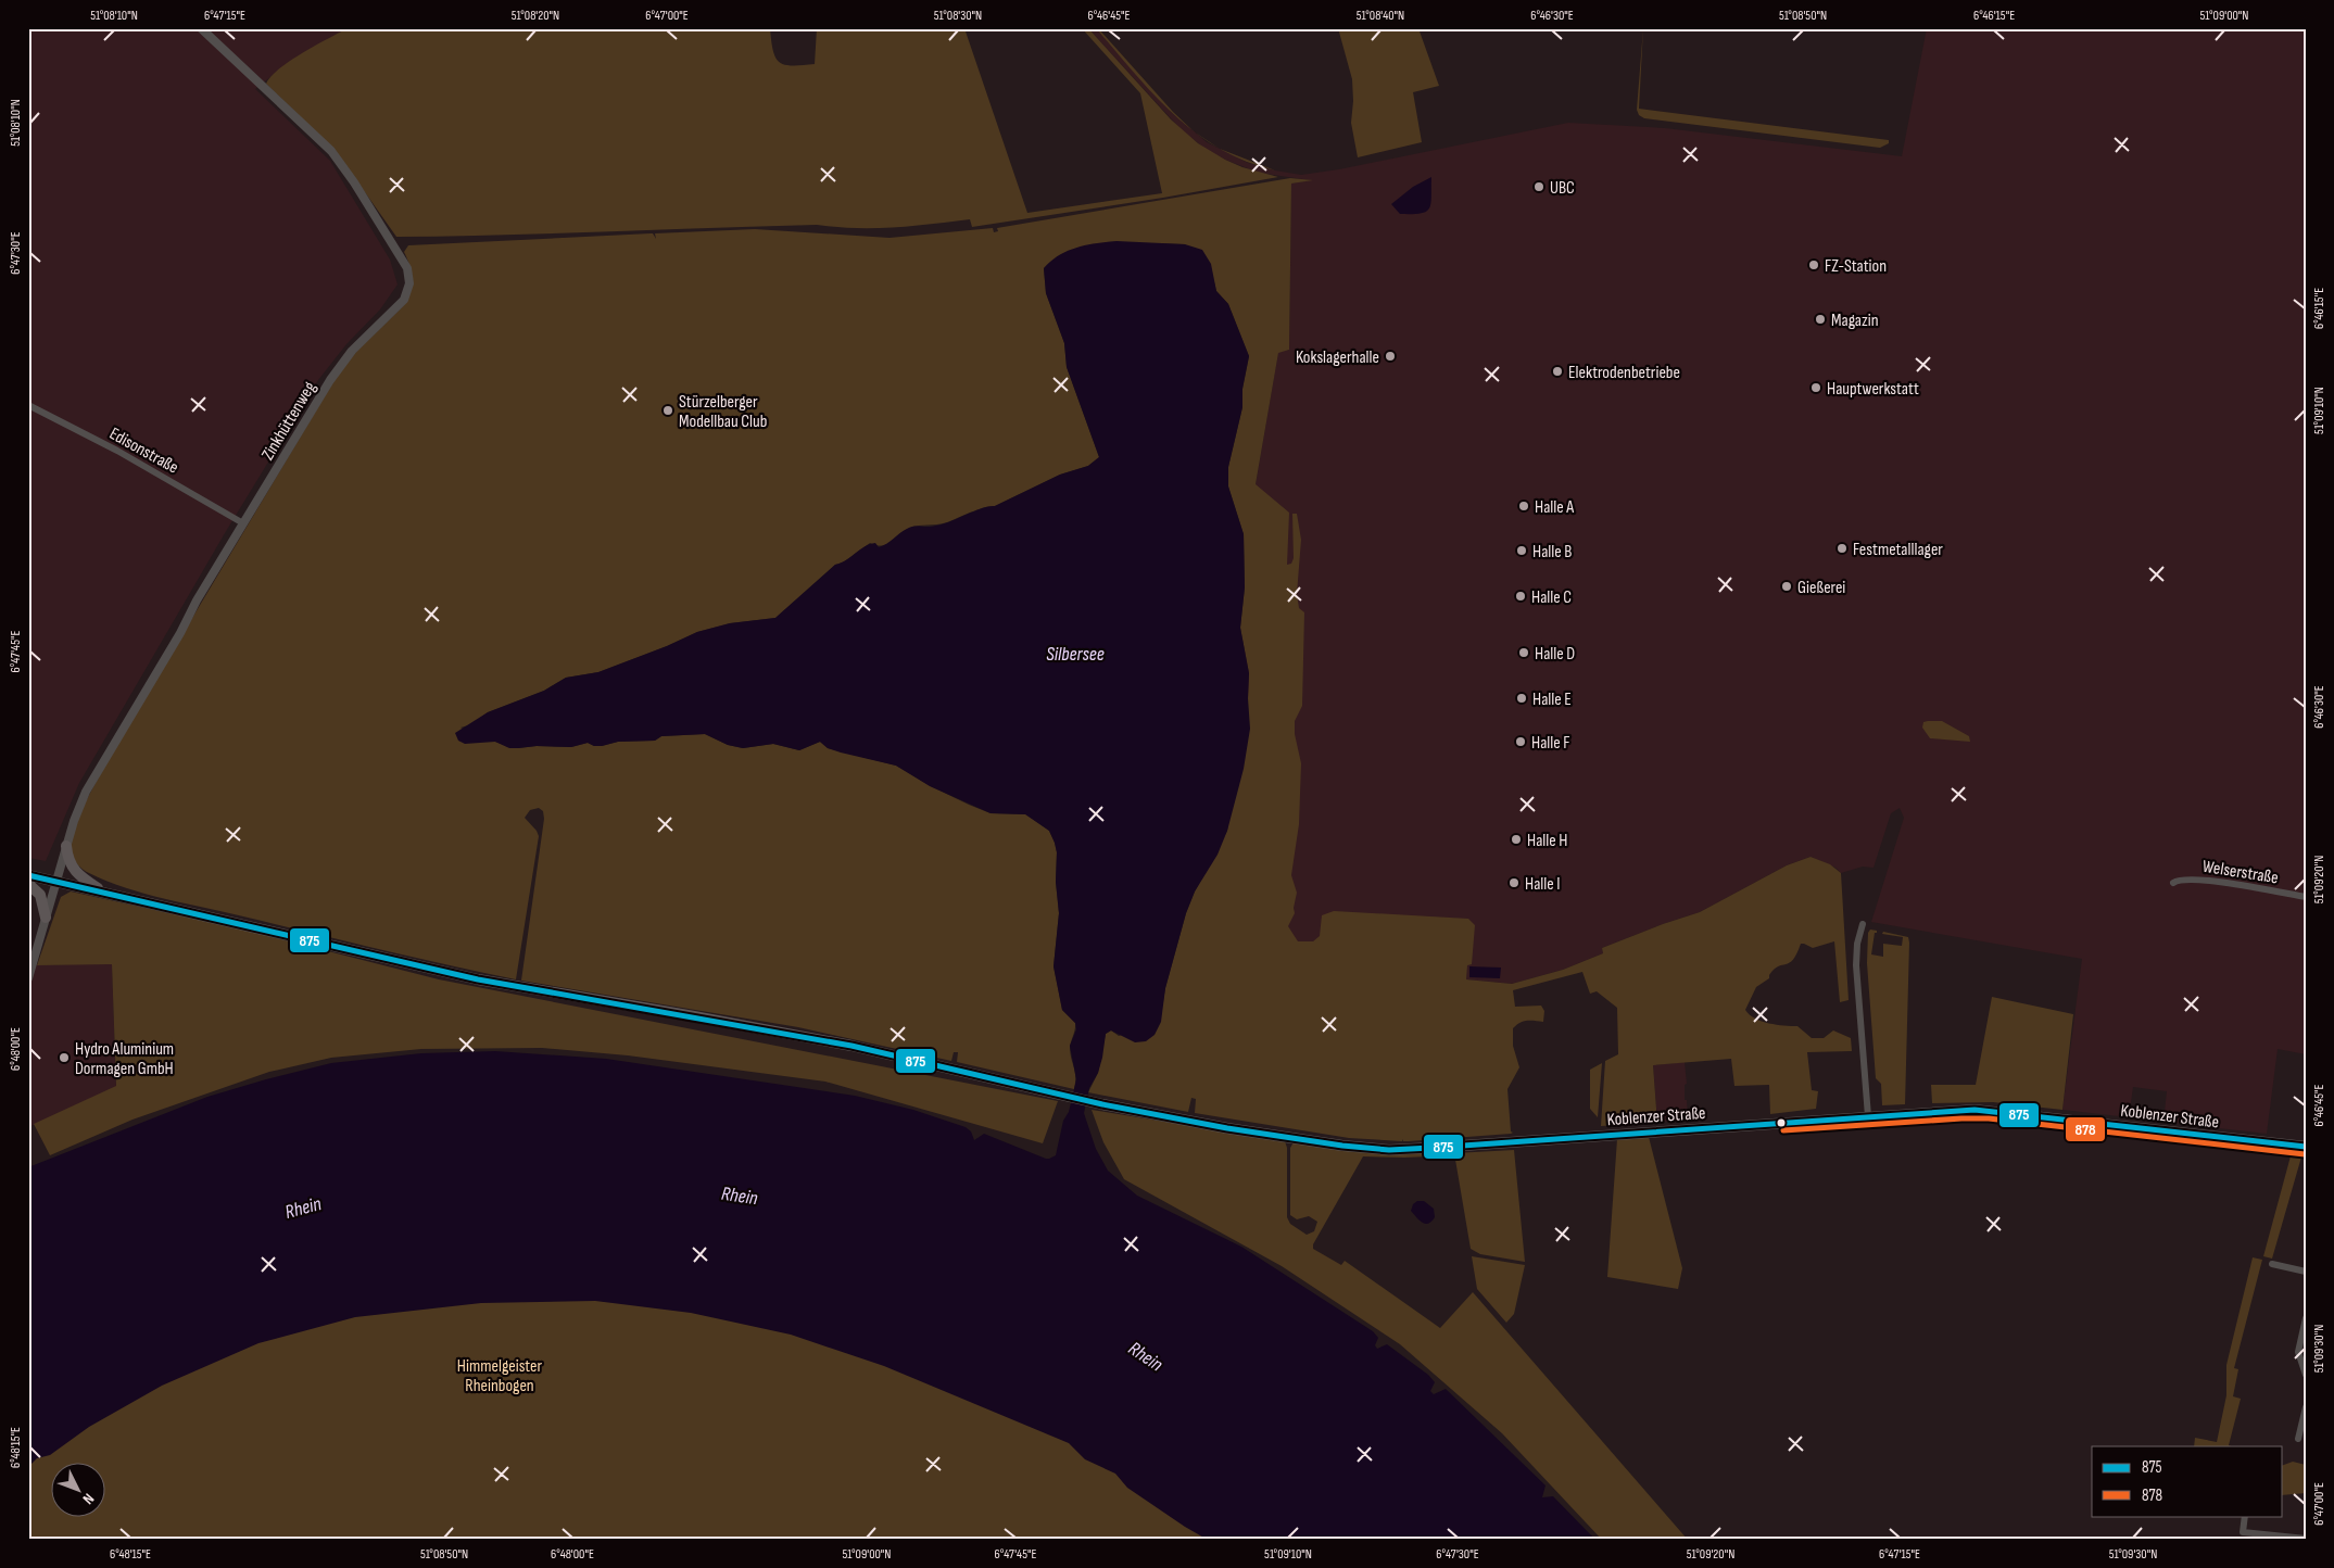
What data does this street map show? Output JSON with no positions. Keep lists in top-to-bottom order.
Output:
{
  "streets": {
    "main road": ["Koblenzer Straße"],
    "street": ["Zinkhüttenweg", "Edisonstraße", "Welserstraße"]
  },
  "crossings": [
    ["Zinkhüttenweg", "Edisonstraße"],
    ["Zinkhüttenweg", "Koblenzer Straße"]
  ],
  "water": ["Silbersee", "Rhein"],
  "parks": ["Himmelgeister Rheinbogen"],
  "places": [
    "UBC",
    "FZ-Station",
    "Magazin",
    "Kokslagerhalle",
    "Elektrodenbetriebe",
    "Hauptwerkstatt",
    "Stürzelberger Modellbau Club",
    "Halle A",
    "Festmetalllager",
    "Halle B",
    "Gießerei",
    "Halle C",
    "Halle D",
    "Halle E",
    "Halle F",
    "Halle H",
    "Halle I",
    "Hydro Aluminium Dormagen GmbH"
  ],
  "lines": ["transit line 875", "transit line 878"],
  "legend": ["875", "878"],
  "north": "bottom right",
  "coordinates": [
    "51°08'10\"N",
    "6°47'15\"E",
    "51°08'20\"N",
    "6°47'00\"E",
    "51°08'30\"N",
    "6°46'45\"E",
    "51°08'40\"N",
    "6°46'30\"E",
    "51°08'50\"N",
    "6°46'15\"E",
    "51°09'00\"N",
    "6°47'30\"E",
    "51°09'10\"N",
    "6°47'45\"E",
    "51°09'20\"N",
    "6°48'00\"E",
    "51°09'30\"N",
    "6°48'15\"E"
  ]
}
